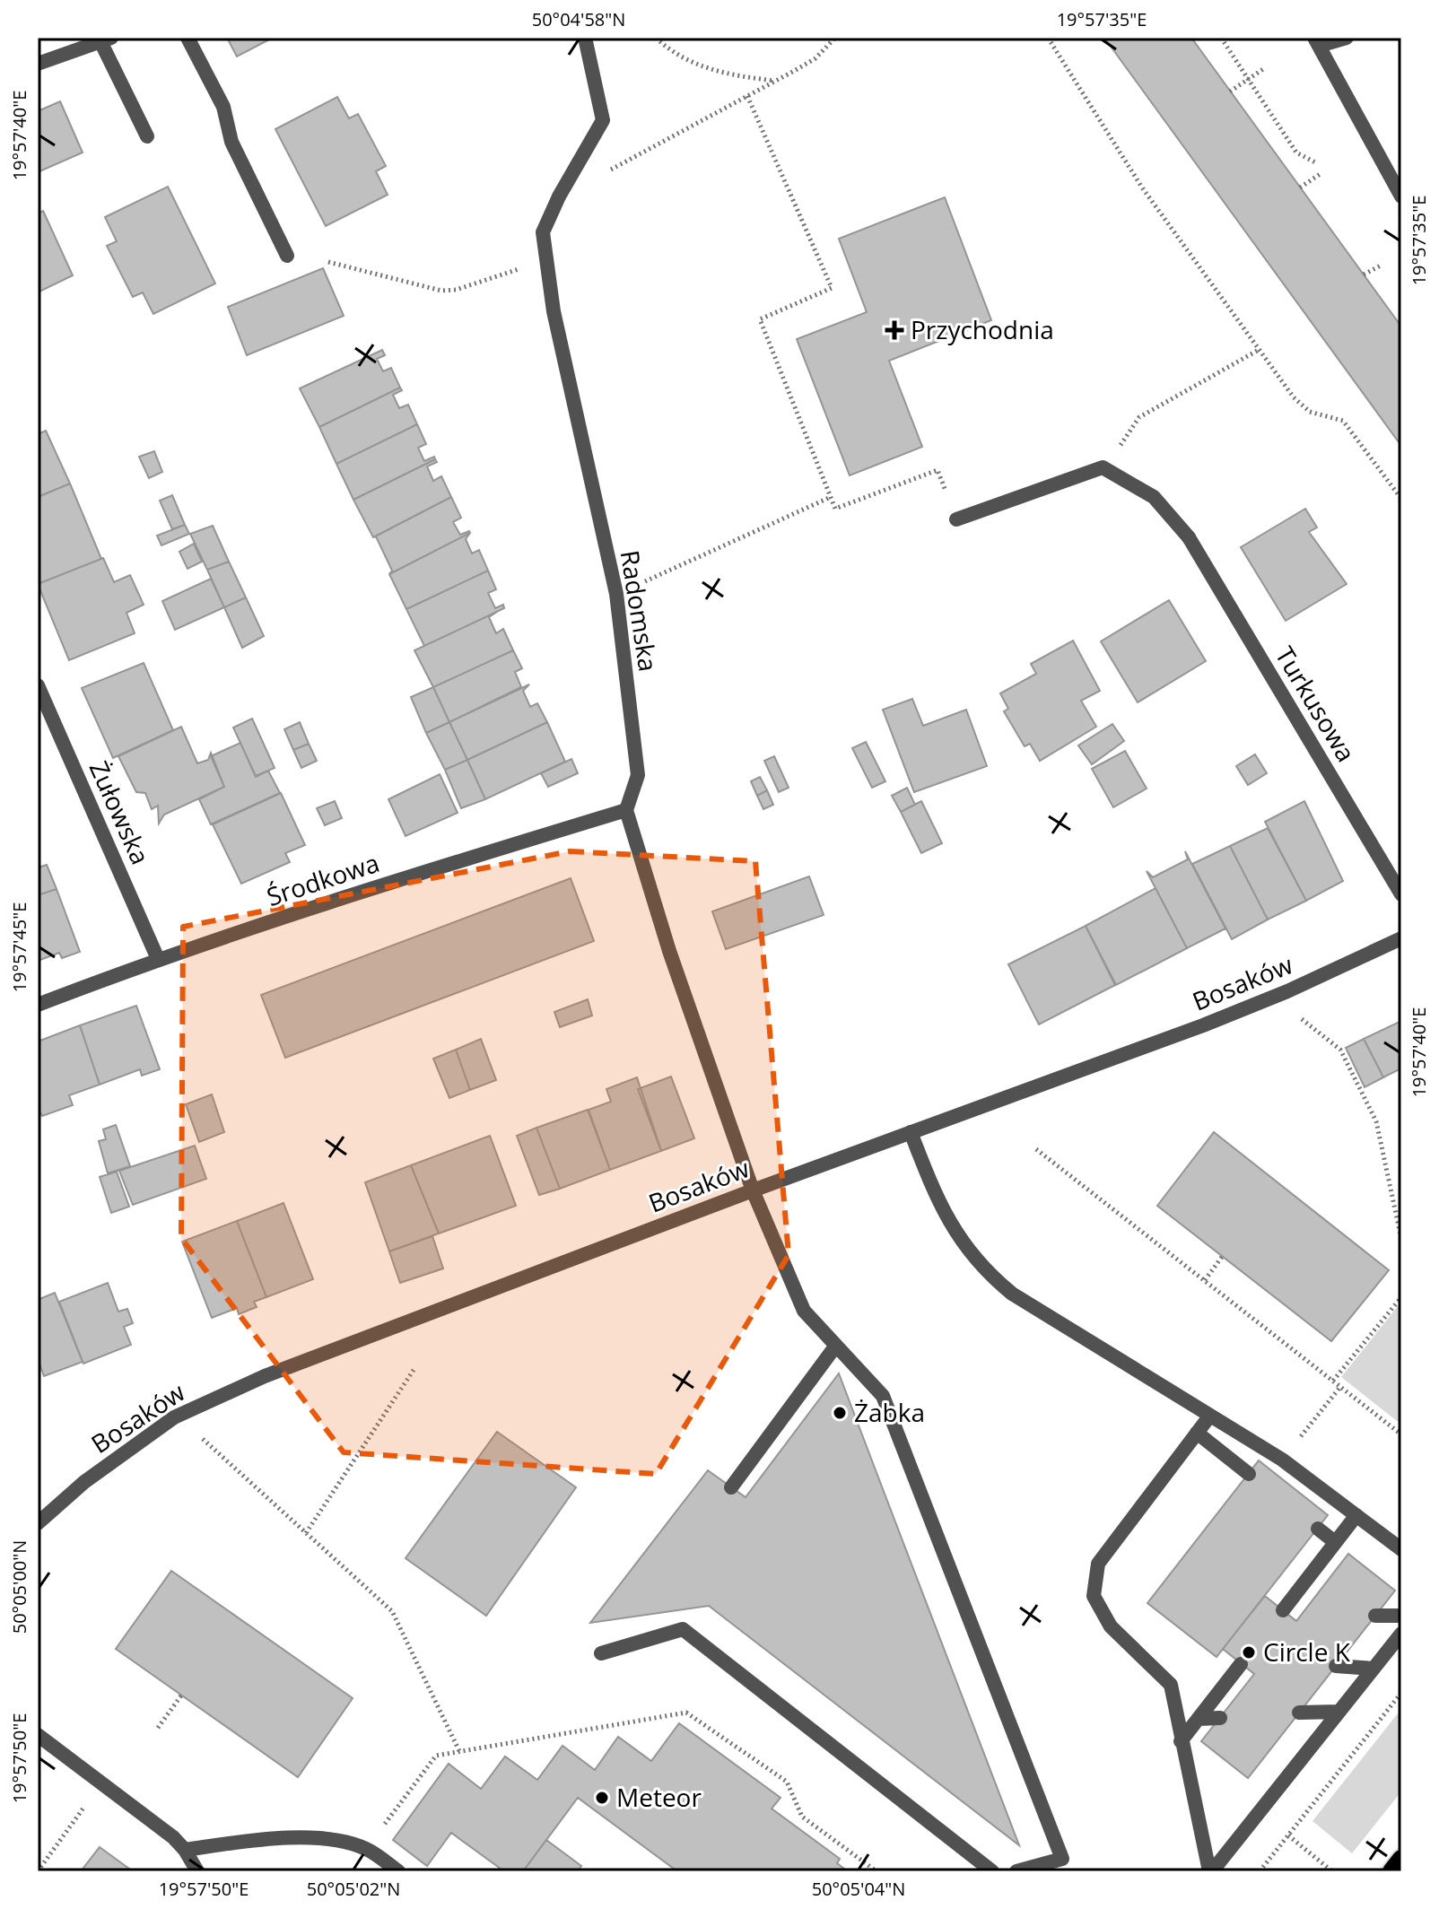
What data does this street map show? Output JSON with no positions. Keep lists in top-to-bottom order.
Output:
{
  "streets": {
    "street": [
      "Radomska",
      "Turkusowa",
      "Żułowska",
      "Środkowa",
      "Bosaków"
    ]
  },
  "crossings": [
    ["Radomska", "Środkowa"],
    ["Żułowska", "Środkowa"]
  ],
  "places": {
    "health": ["Przychodnia"],
    "other": ["Żabka", "Circle K", "Meteor"]
  },
  "coordinates": [
    "50°04'58\"N",
    "19°57'35\"E",
    "19°57'40\"E",
    "19°57'45\"E",
    "50°05'00\"N",
    "19°57'50\"E",
    "50°05'02\"N",
    "50°05'04\"N"
  ]
}
